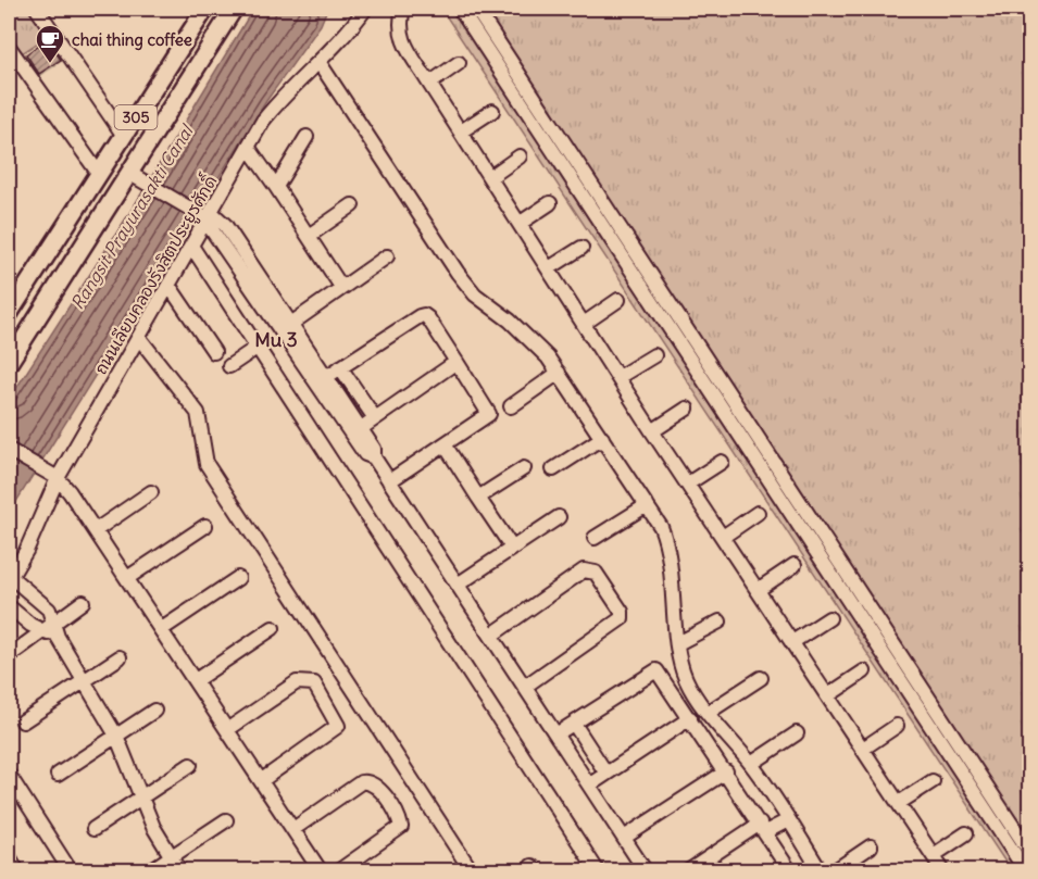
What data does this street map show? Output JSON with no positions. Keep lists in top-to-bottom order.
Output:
{
  "streets": {
    "main road": ["305"],
    "street": ["ถนนเลียบคลองรังสิตประยูรศักดิ์"]
  },
  "districts": ["Mu 3"],
  "water": ["Rangsit Prayurasakti Canal"],
  "places": {
    "cafe": ["chai thing coffee"]
  }
}
